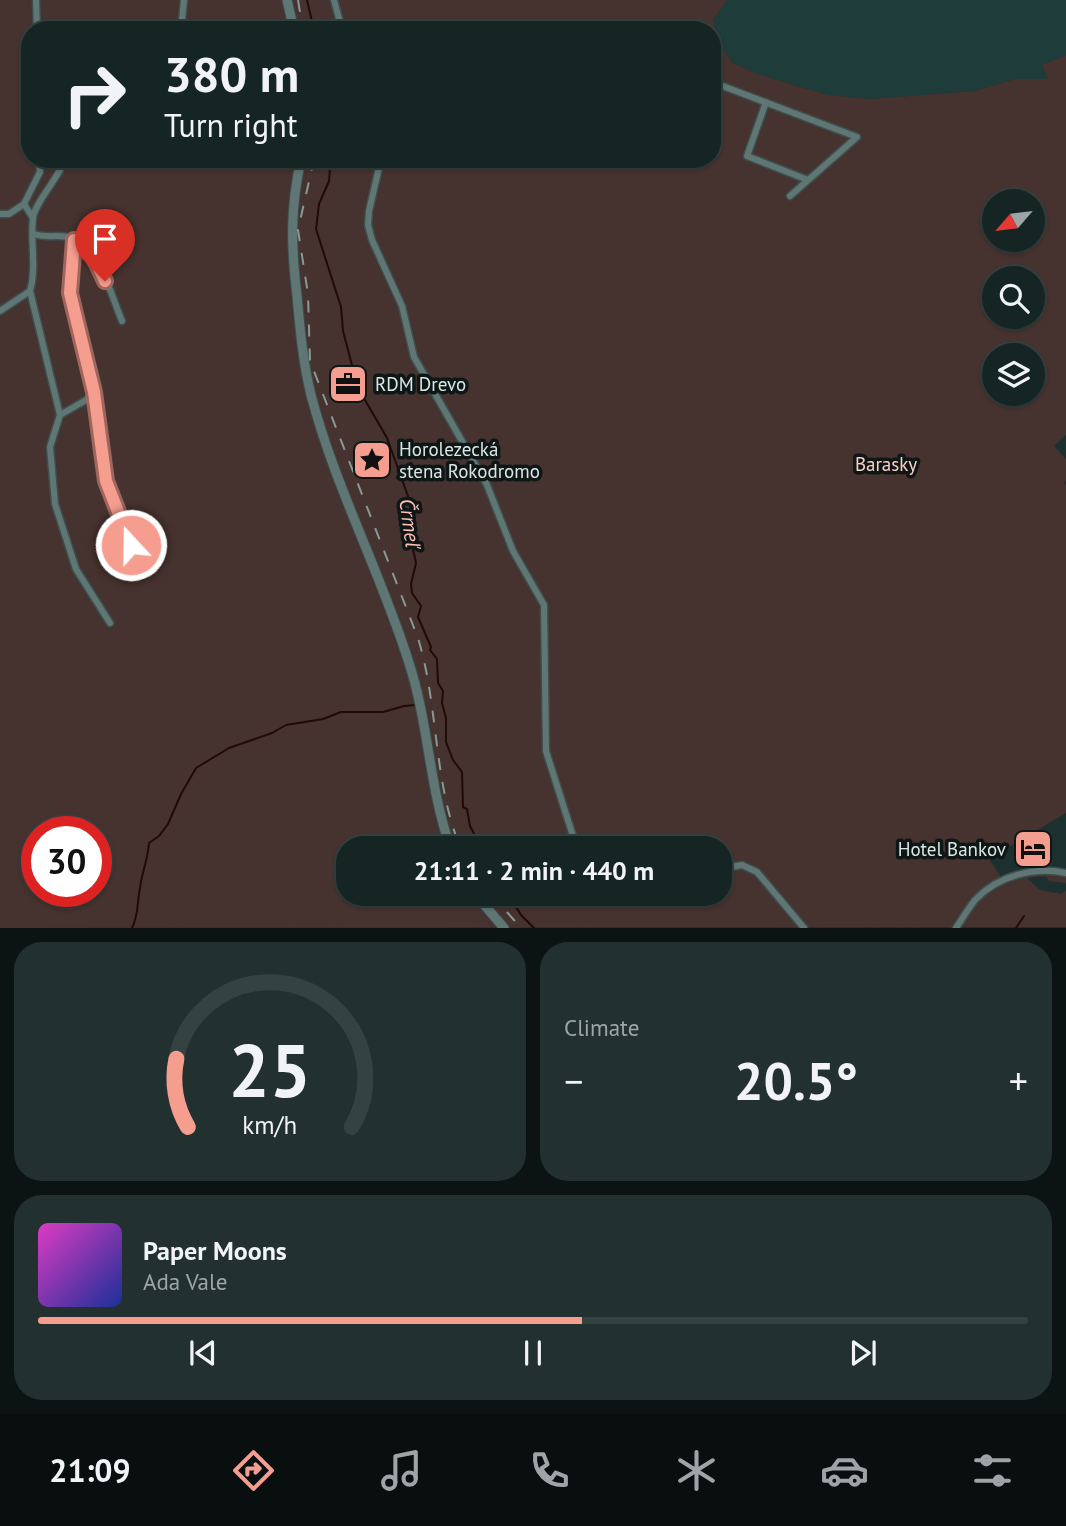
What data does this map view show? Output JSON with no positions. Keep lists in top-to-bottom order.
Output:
{
  "water": ["Črmeľ"],
  "parks": ["Barasky"],
  "places": {
    "office": ["RDM Drevo"],
    "place": ["Horolezecká stena Rokodromo"],
    "hotel": ["Hotel Bankov"]
  },
  "north": "bottom left",
  "page": {
    "turn": ["380 m", "Turn right"],
    "limit": "30",
    "trip": "21:11 · 2 min · 440 m",
    "tile": "Climate",
    "heat": ["−", "20.5°", "+"],
    "song": ["Paper Moons", "Ada Vale"],
    "tabs": "21:09",
    "gauge": ["25", "km/h"]
  }
}
